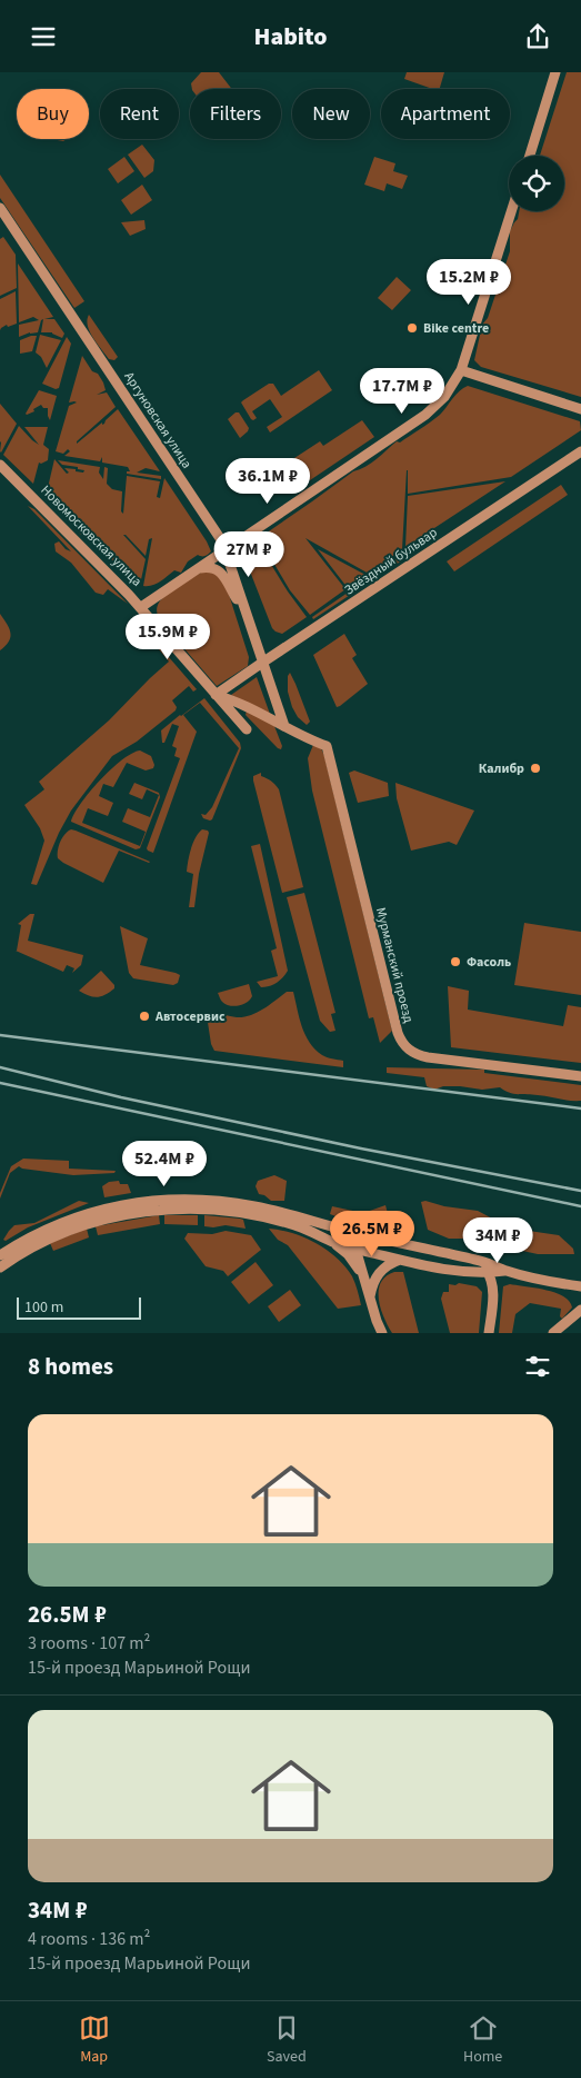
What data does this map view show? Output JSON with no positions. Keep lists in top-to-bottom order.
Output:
{
  "streets": {
    "main road": [
      "Аргуновская улица",
      "Новомосковская улица",
      "Звёздный бульвар",
      "Мурманский проезд"
    ]
  },
  "crossings": [
    ["Аргуновская улица", "Звёздный бульвар"],
    ["Аргуновская улица", "Мурманский проезд"],
    ["Новомосковская улица", "Звёздный бульвар"]
  ],
  "places": [
    "Bike centre",
    "Калибр",
    "Фасоль",
    "Автосервис"
  ],
  "scale_bar": "100 m",
  "page": {
    "header": "Habito",
    "chip": [
      "Buy",
      "Rent",
      "Filters",
      "New",
      "Apartment"
    ],
    "price": [
      "15.2M ₽",
      "17.7M ₽",
      "36.1M ₽",
      "27M ₽",
      "15.9M ₽",
      "52.4M ₽",
      "26.5M ₽",
      "34M ₽"
    ],
    "scale": "100 m",
    "heading": "8 homes",
    "list": [
      {
        "name": "26.5M ₽",
        "note": "3 rooms · 107 m² · 15-й проезд Марьиной Рощи"
      },
      {
        "name": "34M ₽",
        "note": "4 rooms · 136 m² · 15-й проезд Марьиной Рощи"
      }
    ],
    "tabs": ["Map", "Saved", "Home"]
  }
}
